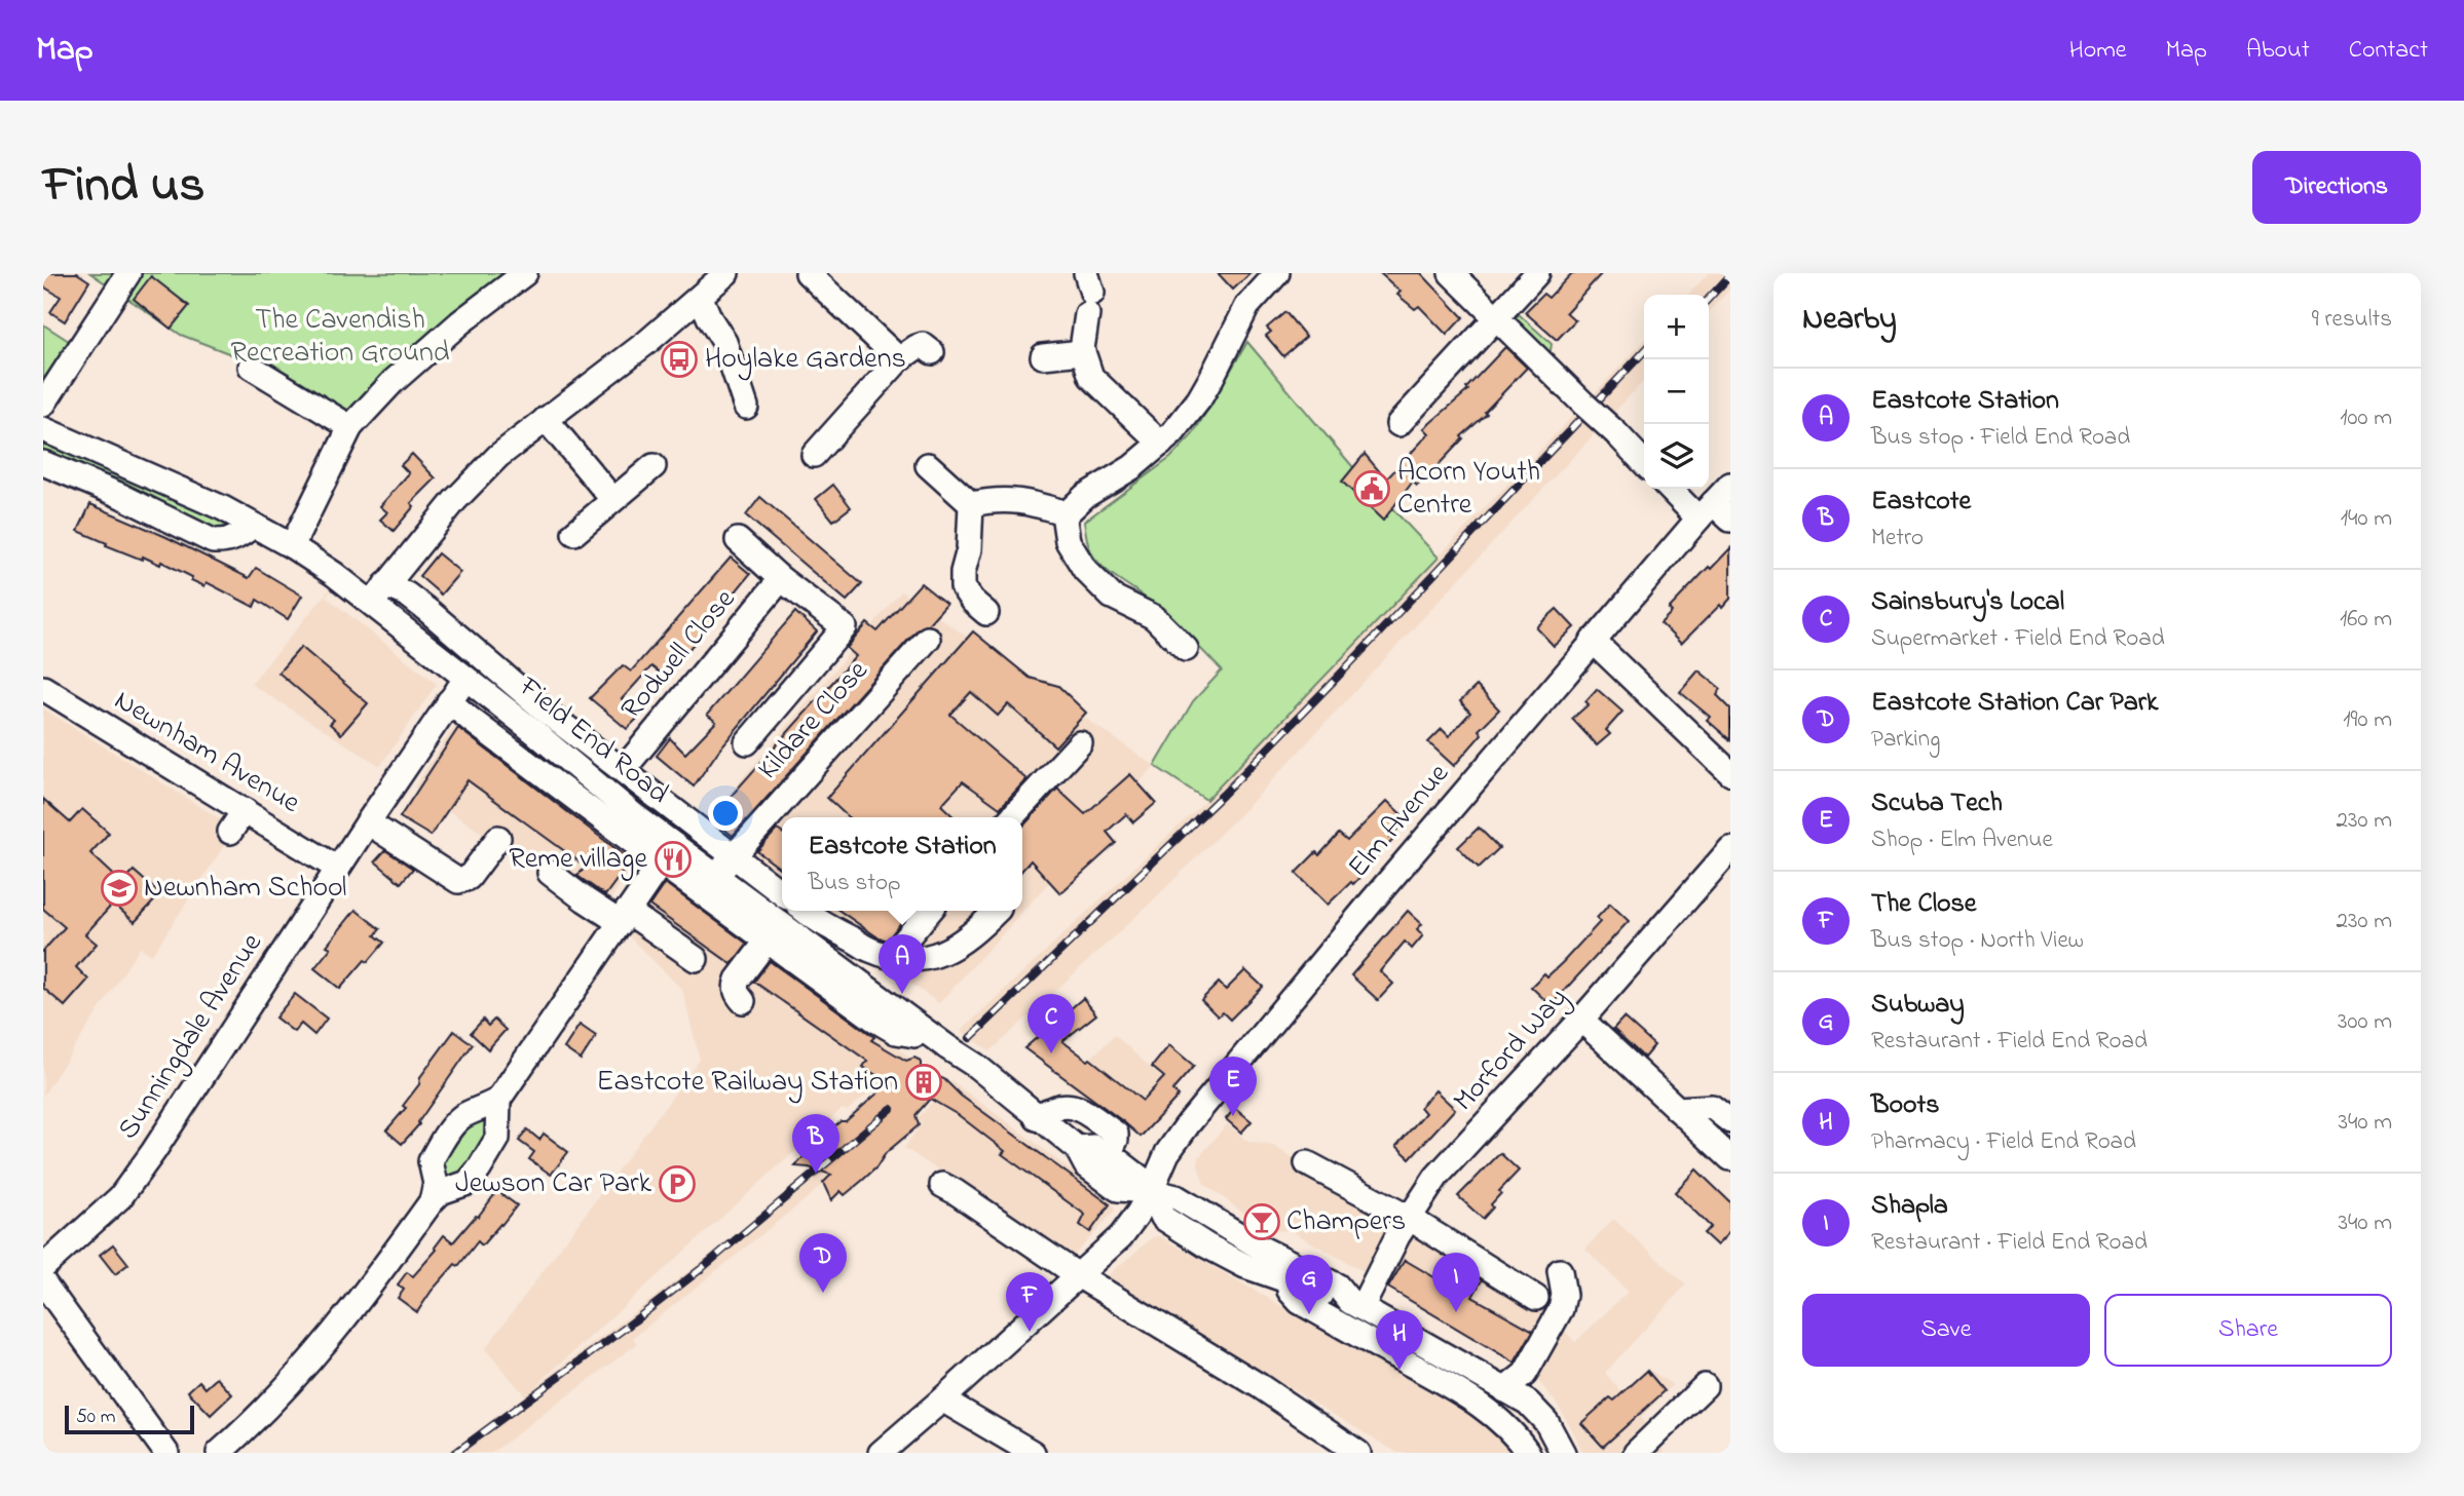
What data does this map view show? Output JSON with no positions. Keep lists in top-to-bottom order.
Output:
{
  "streets": {
    "street": [
      "Rodwell Close",
      "Kildare Close",
      "Field End Road",
      "Newnham Avenue",
      "Elm Avenue",
      "Sunningdale Avenue",
      "Morford Way"
    ]
  },
  "crossings": [
    ["Kildare Close", "Field End Road"],
    ["Field End Road", "Elm Avenue"],
    ["Field End Road", "Sunningdale Avenue"],
    ["Field End Road", "Morford Way"],
    ["Newnham Avenue", "Sunningdale Avenue"]
  ],
  "parks": ["The Cavendish Recreation Ground"],
  "places": {
    "bus stop": ["Hoylake Gardens"],
    "public building": ["Acorn Youth Centre"],
    "restaurant": ["Reme village"],
    "school or university": ["Newnham School"],
    "building": ["Eastcote Railway Station"],
    "parking": ["Jewson Car Park"],
    "bar": ["Champers"]
  },
  "scale_bar": "50 m",
  "page": {
    "header": "Map",
    "nav": [
      "Home",
      "Map",
      "About",
      "Contact"
    ],
    "title": "Find us",
    "buttons": [
      "Directions",
      ["Save", "Share"]
    ],
    "heading": ["Nearby", "9 results"],
    "map_buttons": ["+", "−"],
    "list": [
      {
        "mark": "A",
        "name": "Eastcote Station",
        "note": "Bus stop · Field End Road",
        "value": "100 m"
      },
      {
        "mark": "B",
        "name": "Eastcote",
        "note": "Metro",
        "value": "140 m"
      },
      {
        "mark": "C",
        "name": "Sainsbury's Local",
        "note": "Supermarket · Field End Road",
        "value": "160 m"
      },
      {
        "mark": "D",
        "name": "Eastcote Station Car Park",
        "note": "Parking",
        "value": "190 m"
      },
      {
        "mark": "E",
        "name": "Scuba Tech",
        "note": "Shop · Elm Avenue",
        "value": "230 m"
      },
      {
        "mark": "F",
        "name": "The Close",
        "note": "Bus stop · North View",
        "value": "230 m"
      },
      {
        "mark": "G",
        "name": "Subway",
        "note": "Restaurant · Field End Road",
        "value": "300 m"
      },
      {
        "mark": "H",
        "name": "Boots",
        "note": "Pharmacy · Field End Road",
        "value": "340 m"
      },
      {
        "mark": "I",
        "name": "Shapla",
        "note": "Restaurant · Field End Road",
        "value": "340 m"
      }
    ],
    "popup": ["Eastcote Station", "Bus stop"],
    "pins": [
      "A",
      "C",
      "E",
      "B",
      "D",
      "I",
      "G",
      "F",
      "H"
    ],
    "scale": "50 m"
  }
}
